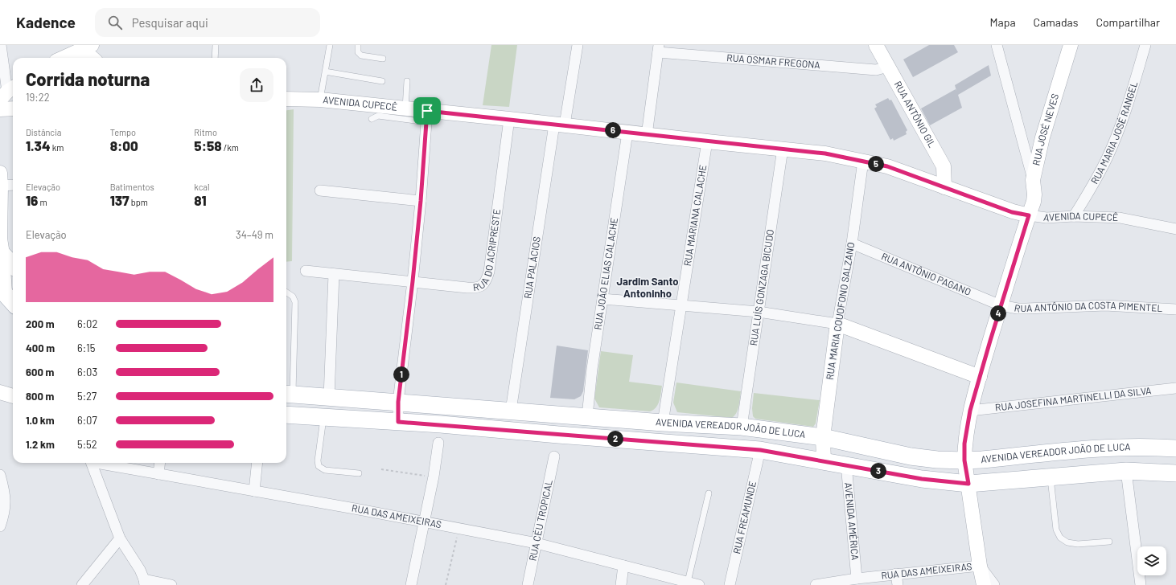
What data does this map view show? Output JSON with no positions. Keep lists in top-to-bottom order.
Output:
{
  "streets": {
    "main road": ["AVENIDA VEREADOR JOÃO DE LUCA"],
    "street": [
      "RUA OSMAR FREGONA",
      "AVENIDA CUPECÊ",
      "RUA ANTÔNIO GIL",
      "RUA JOSÉ NEVES",
      "RUA MARIA JOSÉ RANGEL",
      "RUA MARIANA CALACHE",
      "RUA DO ACRIPRESTE",
      "RUA PALÁCIOS",
      "RUA JOÃO ELIAS CALACHE",
      "RUA ANTÔNIO PAGANO",
      "RUA LUÍS GONZAGA BICUDO",
      "RUA ANTÔNIO DA COSTA PIMENTEL",
      "RUA MARIA COUOFONO SALZANO",
      "RUA JOSEFINA MARTINELLI DA SILVA",
      "RUA DAS AMEIXEIRAS",
      "RUA FREAMUNDE",
      "RUA CÉU TROPICAL",
      "AVENIDA AMÉRICA"
    ]
  },
  "crossings": [
    ["RUA OSMAR FREGONA", "RUA ANTÔNIO GIL"],
    ["AVENIDA CUPECÊ", "RUA ANTÔNIO GIL"],
    ["AVENIDA CUPECÊ", "RUA JOSÉ NEVES"],
    ["AVENIDA CUPECÊ", "RUA MARIA JOSÉ RANGEL"],
    ["AVENIDA CUPECÊ", "RUA MARIANA CALACHE"],
    ["AVENIDA CUPECÊ", "RUA DO ACRIPRESTE"],
    ["AVENIDA CUPECÊ", "RUA PALÁCIOS"],
    ["AVENIDA CUPECÊ", "RUA JOÃO ELIAS CALACHE"],
    ["AVENIDA CUPECÊ", "RUA LUÍS GONZAGA BICUDO"],
    ["AVENIDA CUPECÊ", "RUA MARIA COUOFONO SALZANO"],
    ["RUA JOSÉ NEVES", "RUA ANTÔNIO PAGANO"],
    ["RUA JOSÉ NEVES", "RUA ANTÔNIO DA COSTA PIMENTEL"],
    ["RUA JOSÉ NEVES", "RUA JOSEFINA MARTINELLI DA SILVA"],
    ["RUA JOSÉ NEVES", "AVENIDA VEREADOR JOÃO DE LUCA"],
    ["RUA JOSÉ NEVES", "RUA DAS AMEIXEIRAS"],
    ["RUA MARIANA CALACHE", "AVENIDA VEREADOR JOÃO DE LUCA"],
    ["RUA PALÁCIOS", "AVENIDA VEREADOR JOÃO DE LUCA"],
    ["RUA JOÃO ELIAS CALACHE", "AVENIDA VEREADOR JOÃO DE LUCA"],
    ["RUA ANTÔNIO PAGANO", "RUA ANTÔNIO DA COSTA PIMENTEL"],
    ["RUA ANTÔNIO PAGANO", "RUA MARIA COUOFONO SALZANO"],
    ["RUA LUÍS GONZAGA BICUDO", "AVENIDA VEREADOR JOÃO DE LUCA"],
    ["RUA MARIA COUOFONO SALZANO", "AVENIDA VEREADOR JOÃO DE LUCA"],
    ["AVENIDA VEREADOR JOÃO DE LUCA", "RUA FREAMUNDE"],
    ["AVENIDA VEREADOR JOÃO DE LUCA", "AVENIDA AMÉRICA"],
    ["RUA DAS AMEIXEIRAS", "RUA CÉU TROPICAL"],
    ["RUA DAS AMEIXEIRAS", "AVENIDA AMÉRICA"]
  ],
  "districts": ["Jardim Santo Antoninho"],
  "page": {
    "header": "Kadence",
    "search": "Pesquisar aqui",
    "nav": ["Mapa", "Camadas", "Compartilhar"],
    "heading": ["Corrida noturna", "19:22"],
    "stats": [
      ["Distância", "1.34 km"],
      ["Tempo", "8:00"],
      ["Ritmo", "5:58 /km"],
      ["Elevação", "16 m"],
      ["Batimentos", "137 bpm"],
      ["kcal", "81"]
    ],
    "pins": [
      "6",
      "5",
      "4",
      "1",
      "2",
      "3"
    ],
    "chart": ["Elevação", "34–49 m"],
    "list": [
      {
        "name": "200 m",
        "note": "6:02"
      },
      {
        "name": "400 m",
        "note": "6:15"
      },
      {
        "name": "600 m",
        "note": "6:03"
      },
      {
        "name": "800 m",
        "note": "5:27"
      },
      {
        "name": "1.0 km",
        "note": "6:07"
      },
      {
        "name": "1.2 km",
        "note": "5:52"
      }
    ]
  }
}
